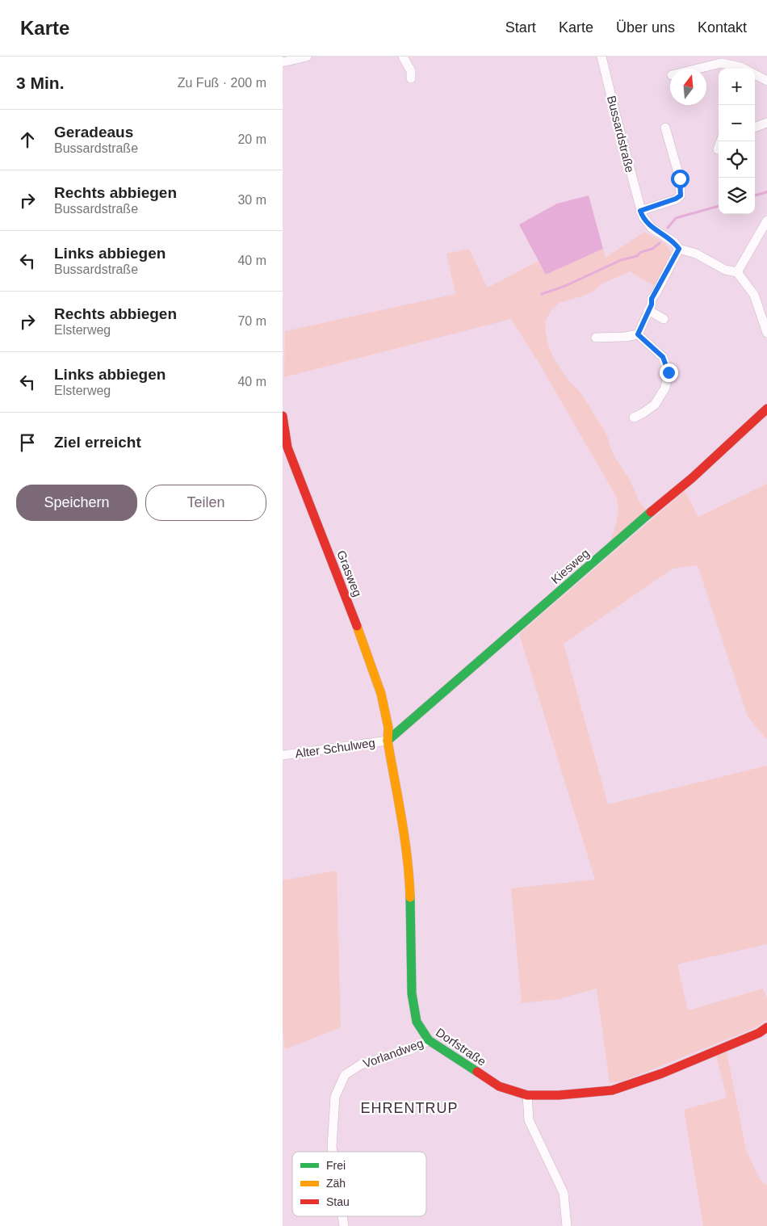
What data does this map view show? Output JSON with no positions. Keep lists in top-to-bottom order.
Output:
{
  "streets": {
    "street": [
      "Bussardstraße",
      "Kiesweg",
      "Grasweg",
      "Alter Schulweg",
      "Dorfstraße",
      "Vorlandweg"
    ]
  },
  "crossings": [
    ["Kiesweg", "Grasweg"],
    ["Kiesweg", "Alter Schulweg"],
    ["Kiesweg", "Dorfstraße"],
    ["Grasweg", "Alter Schulweg"],
    ["Grasweg", "Dorfstraße"],
    ["Alter Schulweg", "Dorfstraße"],
    ["Dorfstraße", "Vorlandweg"]
  ],
  "districts": ["EHRENTRUP"],
  "legend": ["Frei", "Zäh", "Stau"],
  "north": "top",
  "page": {
    "header": "Karte",
    "nav": [
      "Start",
      "Karte",
      "Über uns",
      "Kontakt"
    ],
    "heading": ["3 Min.", "Zu Fuß · 200 m"],
    "map_buttons": ["+", "−"],
    "list": [
      ["Geradeaus", "Bussardstraße", "20 m"],
      ["Rechts abbiegen", "Bussardstraße", "30 m"],
      ["Links abbiegen", "Bussardstraße", "40 m"],
      ["Rechts abbiegen", "Elsterweg", "70 m"],
      ["Links abbiegen", "Elsterweg", "40 m"],
      "Ziel erreicht"
    ],
    "buttons": ["Speichern", "Teilen"]
  }
}
